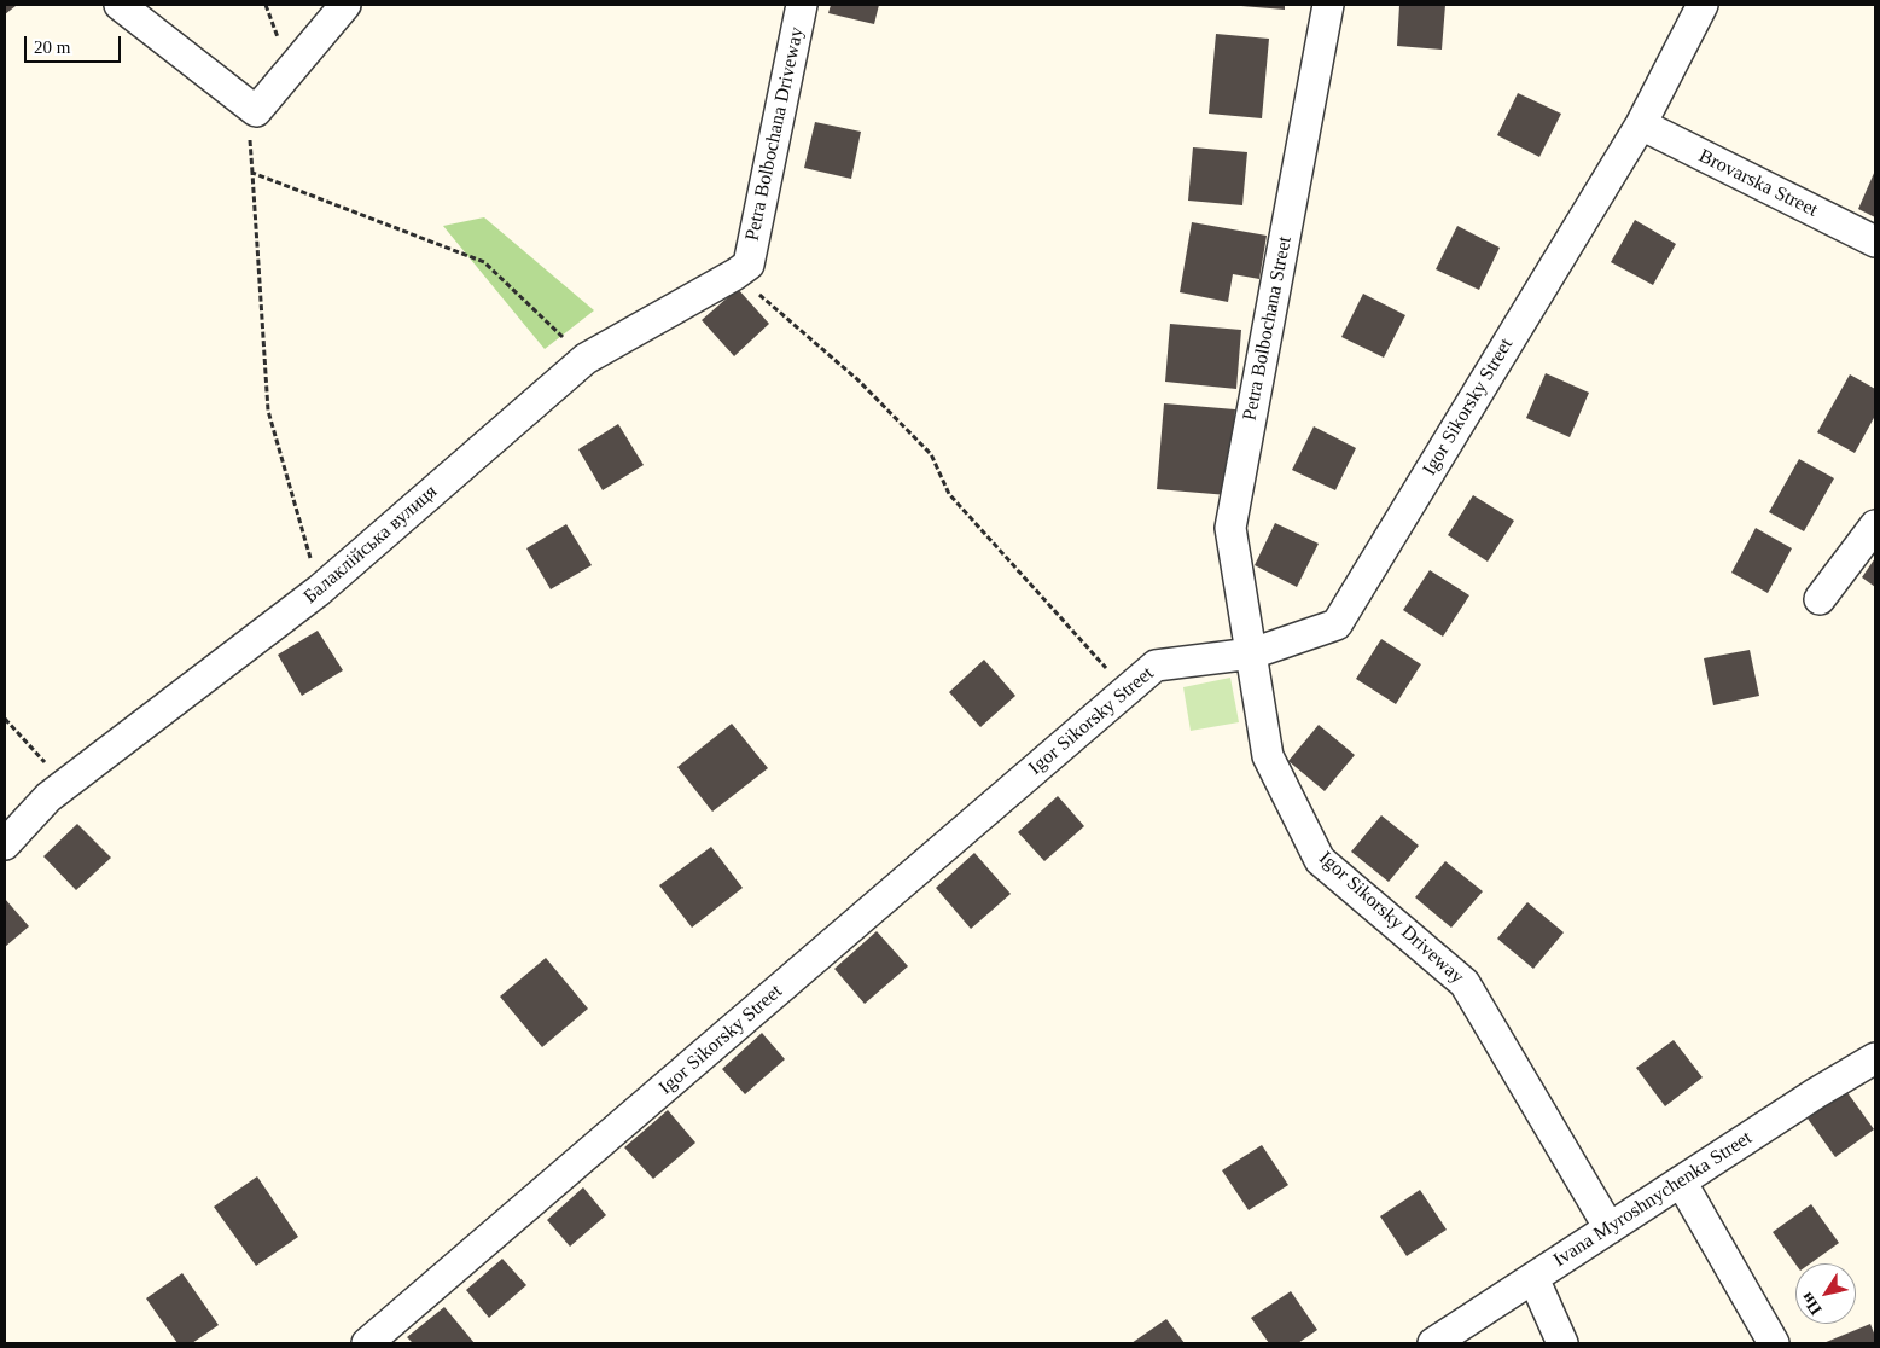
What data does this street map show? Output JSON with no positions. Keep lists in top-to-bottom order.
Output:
{
  "streets": {
    "street": [
      "Petra Bolbochana Driveway",
      "Brovarska Street",
      "Petra Bolbochana Street",
      "Igor Sikorsky Street",
      "Балаклійська вулиця",
      "Igor Sikorsky Driveway",
      "Ivana Myroshnychenka Street"
    ]
  },
  "crossings": [
    ["Petra Bolbochana Driveway", "Балаклійська вулиця"],
    ["Brovarska Street", "Igor Sikorsky Street"],
    ["Petra Bolbochana Street", "Igor Sikorsky Street"],
    ["Petra Bolbochana Street", "Igor Sikorsky Driveway"],
    ["Igor Sikorsky Street", "Igor Sikorsky Driveway"],
    ["Igor Sikorsky Driveway", "Ivana Myroshnychenka Street"]
  ],
  "scale_bar": "20 m",
  "north": "bottom left"
}
